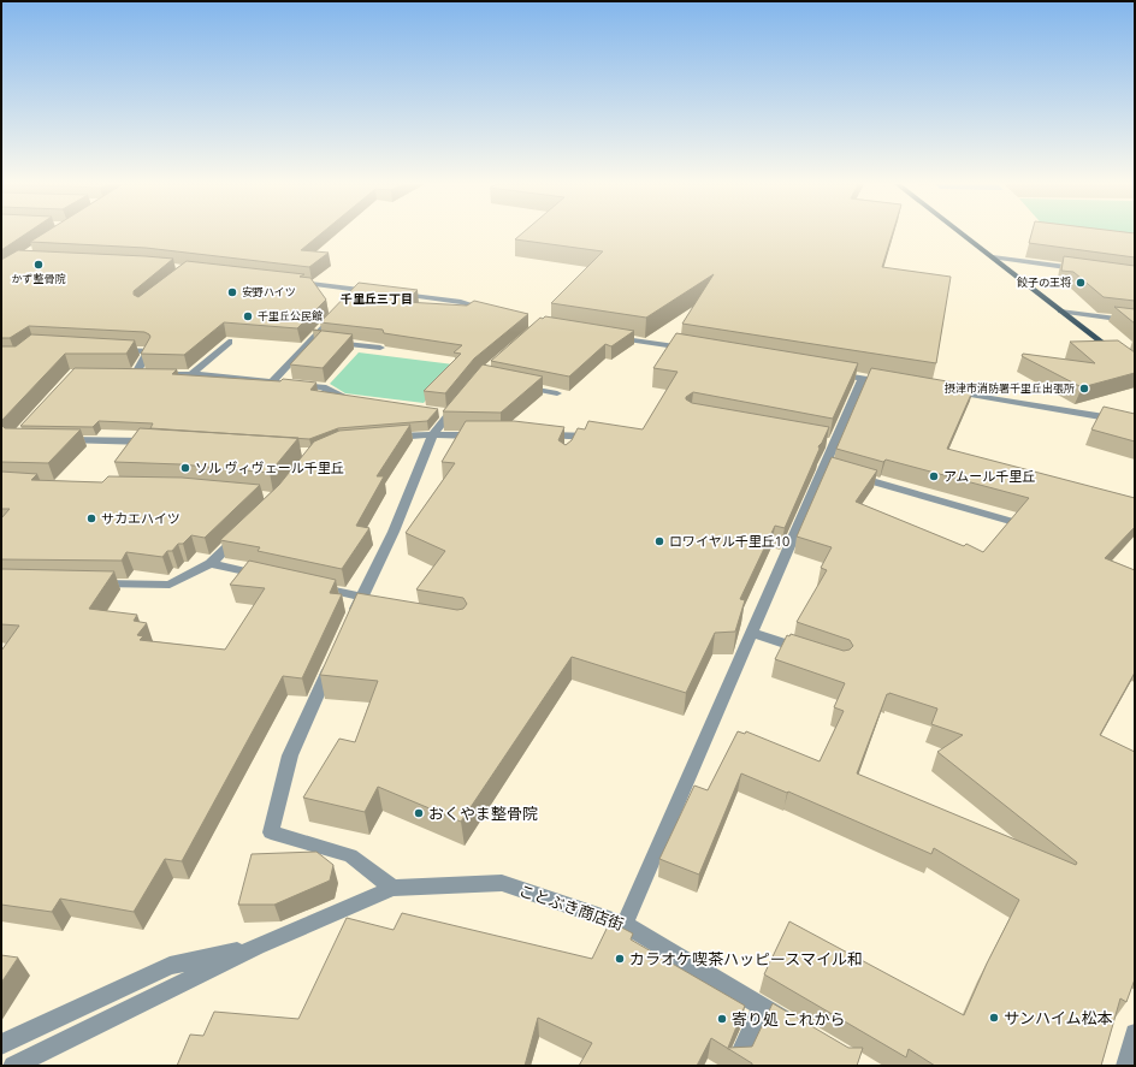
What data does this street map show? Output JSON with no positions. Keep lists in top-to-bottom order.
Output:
{
  "streets": {
    "street": ["ことぶき商店街"]
  },
  "districts": ["千里丘三丁目"],
  "places": [
    "かず整骨院",
    "餃子の王将",
    "安野ハイツ",
    "千里丘公民館",
    "摂津市消防署千里丘出張所",
    "ソル ヴィヴェール千里丘",
    "アムール千里丘",
    "サカエハイツ",
    "ロワイヤル千里丘10",
    "おくやま整骨院",
    "カラオケ喫茶ハッピースマイル和",
    "サンハイム松本",
    "寄り処 これから"
  ]
}
